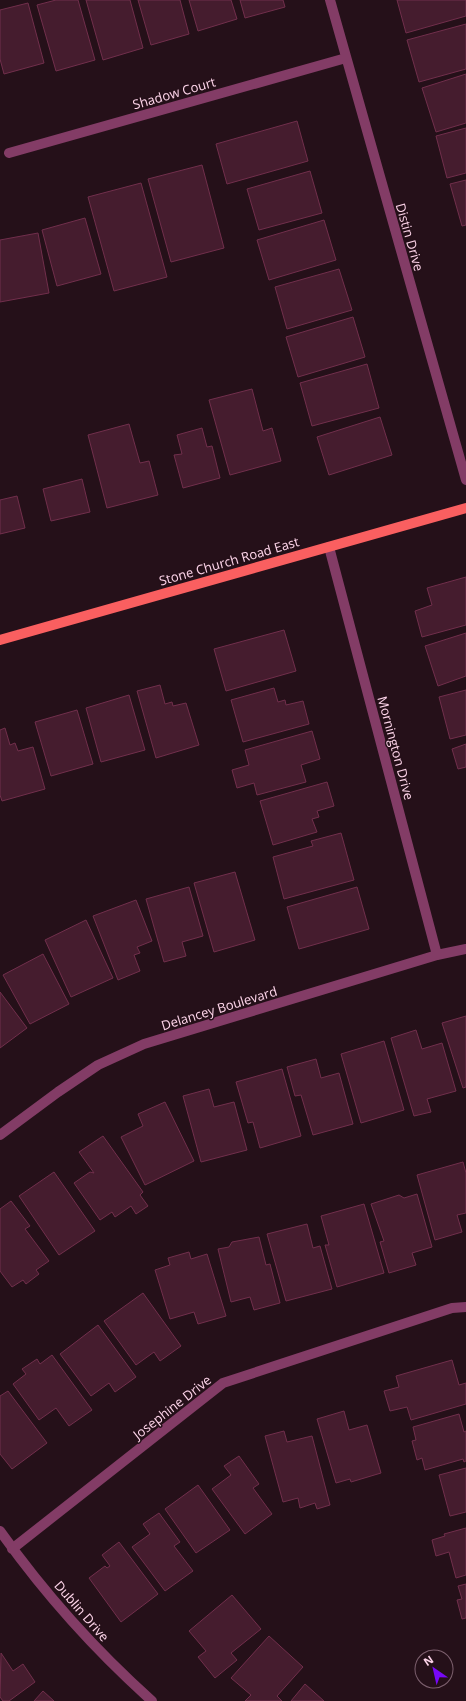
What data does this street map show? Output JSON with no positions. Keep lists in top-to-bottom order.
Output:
{
  "streets": {
    "main road": ["Stone Church Road East"],
    "street": [
      "Shadow Court",
      "Distin Drive",
      "Mornington Drive",
      "Delancey Boulevard",
      "Josephine Drive",
      "Dublin Drive"
    ]
  },
  "crossings": [
    ["Shadow Court", "Distin Drive"],
    ["Stone Church Road East", "Mornington Drive"],
    ["Mornington Drive", "Delancey Boulevard"],
    ["Josephine Drive", "Dublin Drive"]
  ],
  "north": "top left"
}
